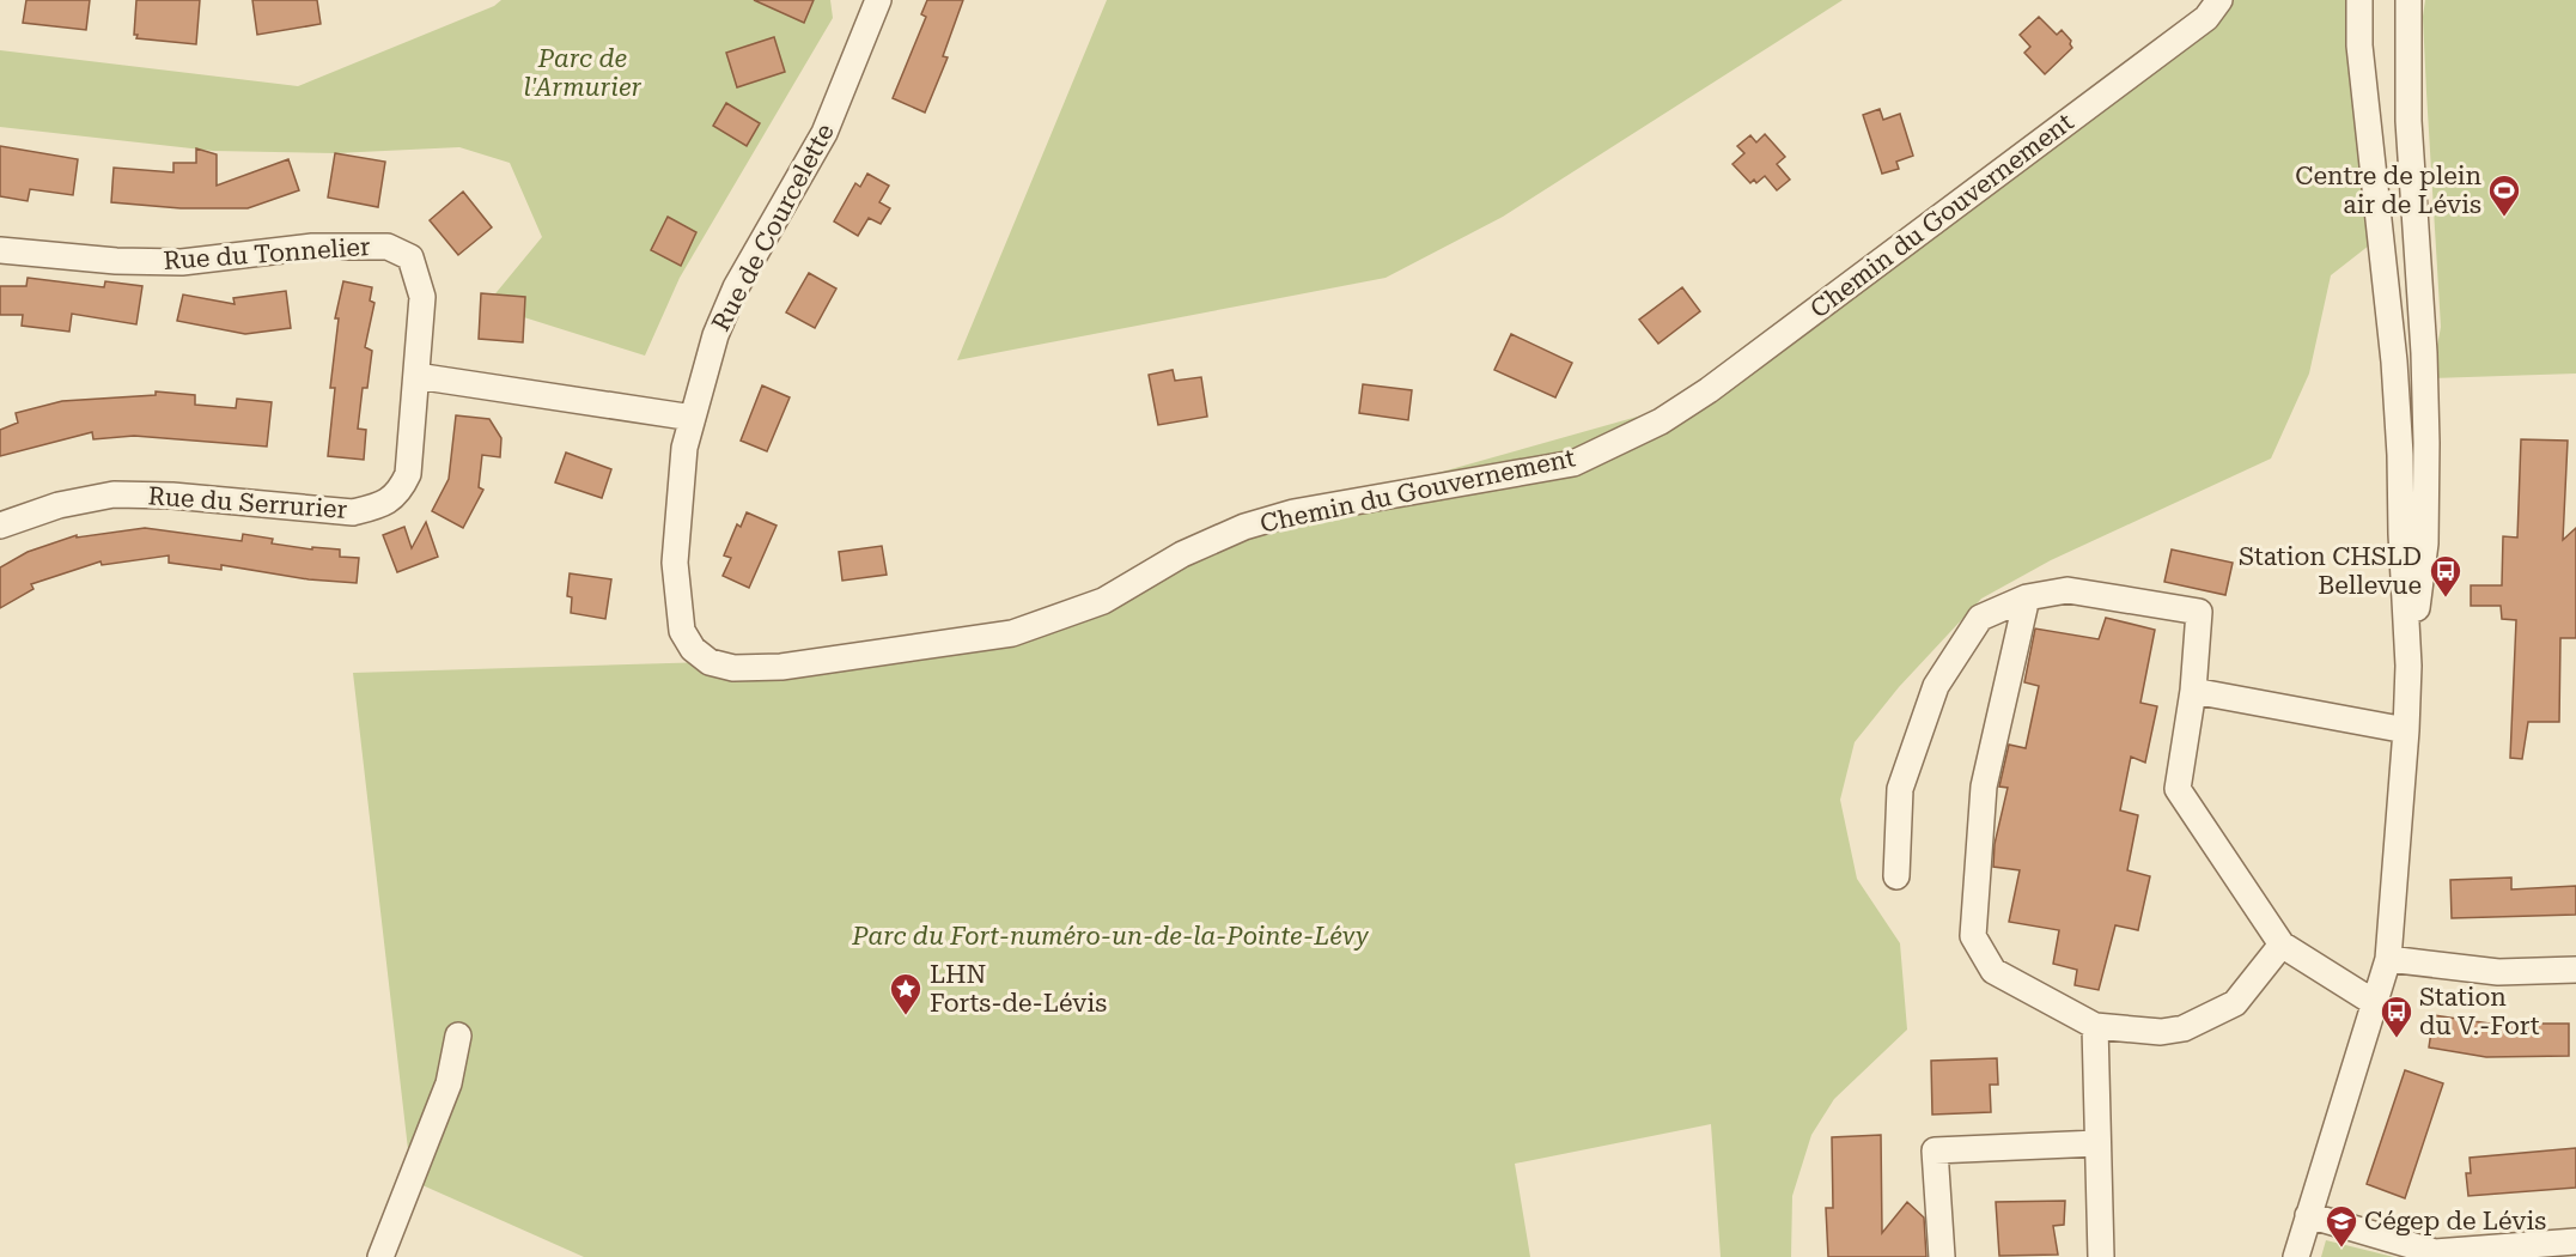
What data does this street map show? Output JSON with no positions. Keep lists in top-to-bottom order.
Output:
{
  "streets": {
    "street": [
      "Chemin du Gouvernement",
      "Rue de Courcelette",
      "Rue du Tonnelier",
      "Rue du Serrurier"
    ]
  },
  "crossings": [
    ["Chemin du Gouvernement", "Rue de Courcelette"],
    ["Rue du Tonnelier", "Rue du Serrurier"]
  ],
  "parks": ["Parc de l'Armurier", "Parc du Fort-numéro-un-de-la-Pointe-Lévy"],
  "places": {
    "sports": ["Centre de plein air de Lévis"],
    "bus stop": ["Station CHSLD Bellevue", "Station du V.-Fort"],
    "place": ["LHN Forts-de-Lévis"],
    "school or university": ["Cégep de Lévis"]
  }
}
